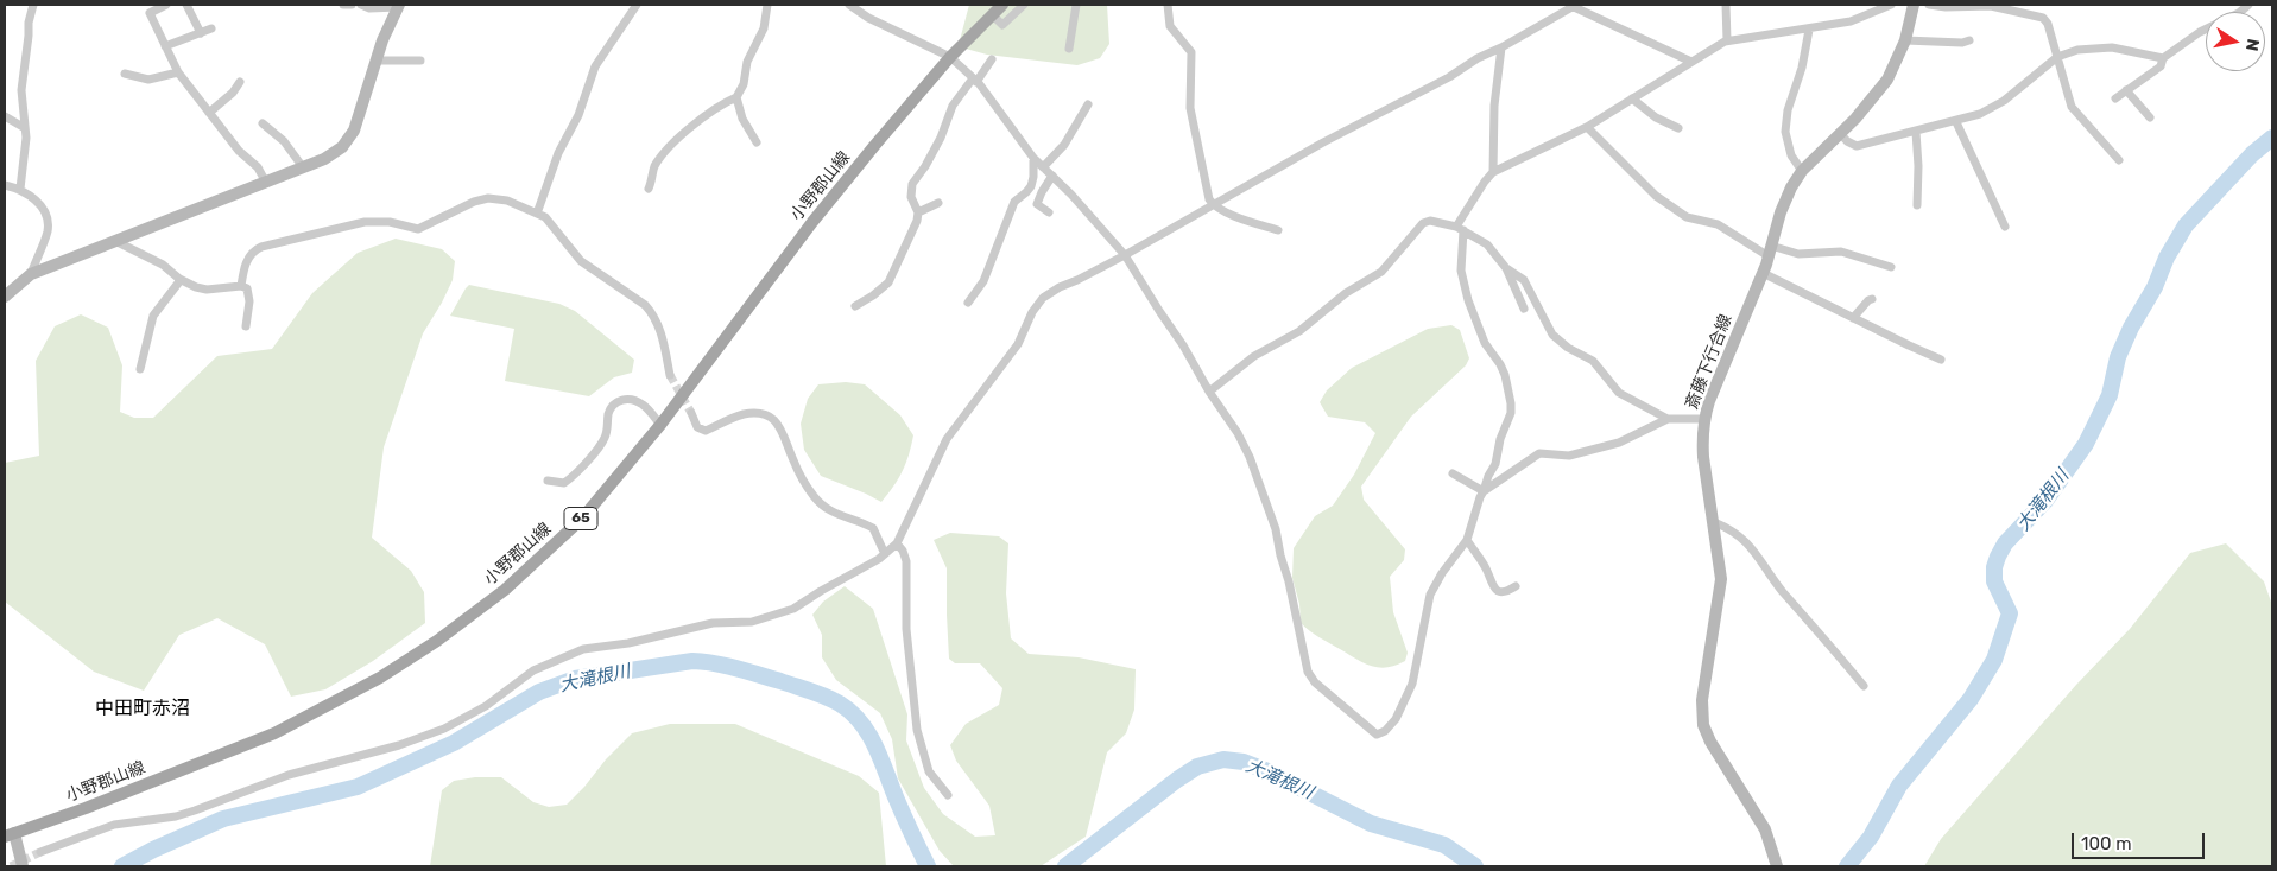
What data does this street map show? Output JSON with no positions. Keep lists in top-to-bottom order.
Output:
{
  "streets": {
    "main road": ["小野郡山線", "斎藤下行合線", "65"]
  },
  "districts": ["中田町赤沼"],
  "water": ["大滝根川"],
  "scale_bar": "100 m",
  "north": "right"
}
